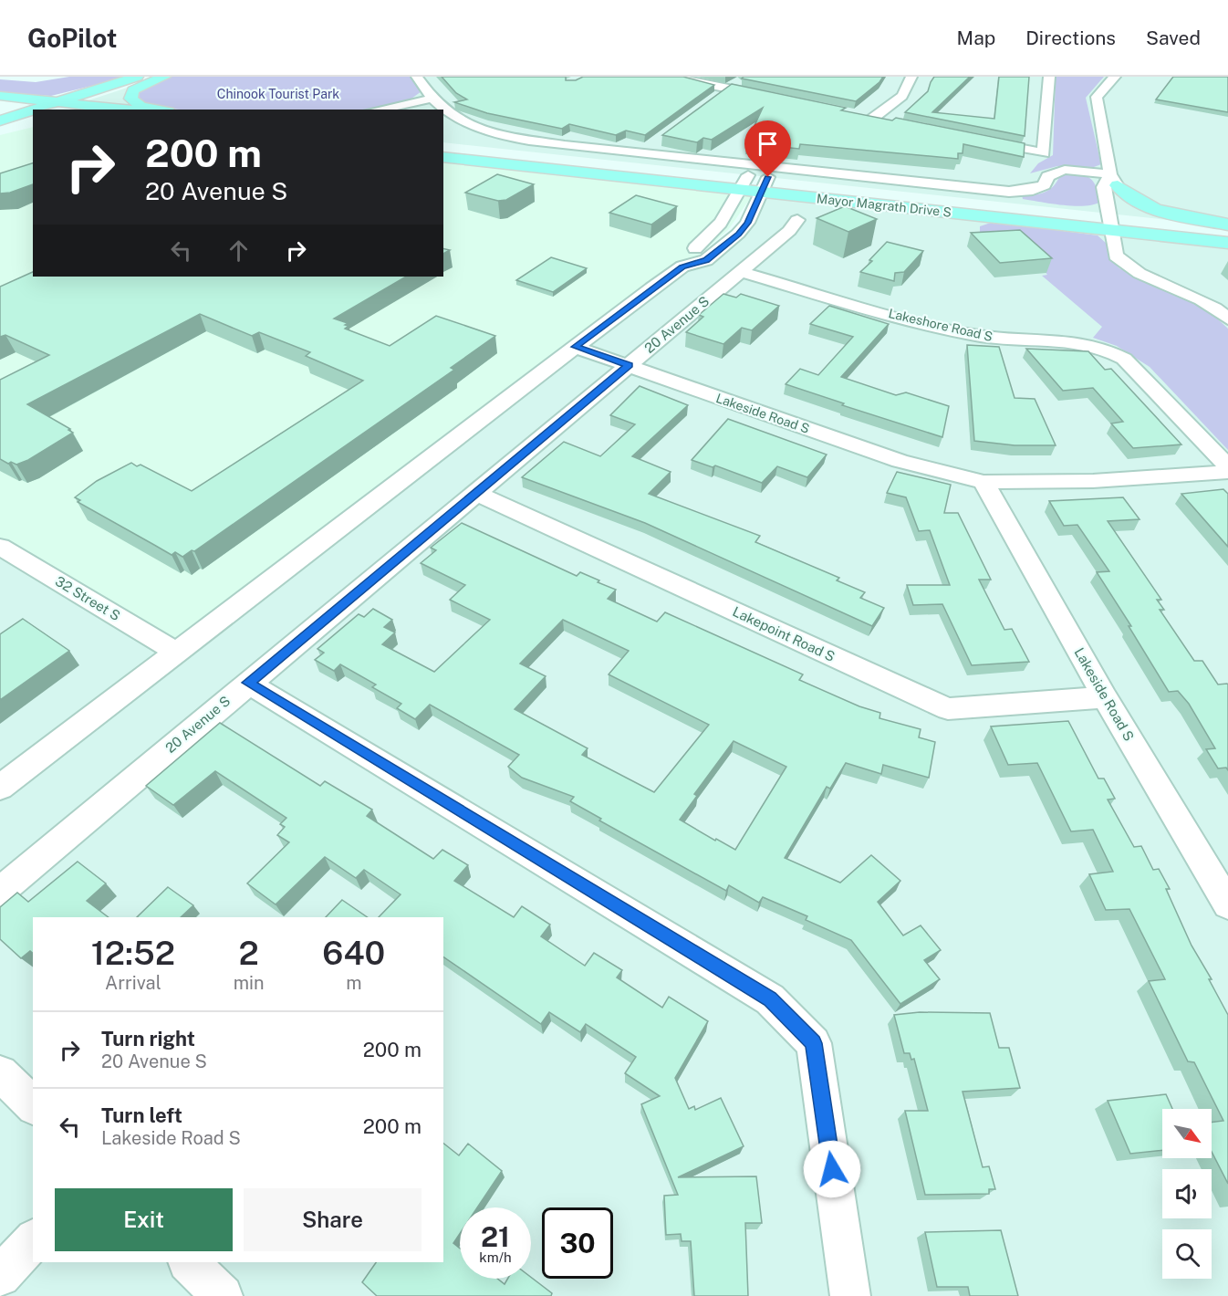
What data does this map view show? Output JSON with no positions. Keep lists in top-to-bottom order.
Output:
{
  "streets": {
    "main road": ["Mayor Magrath Drive S"],
    "street": [
      "20 Avenue S",
      "Lakeshore Road S",
      "Lakeside Road S",
      "32 Street S",
      "Lakepoint Road S"
    ]
  },
  "crossings": [
    ["20 Avenue S", "Lakeshore Road S"],
    ["20 Avenue S", "Lakeside Road S"],
    ["20 Avenue S", "Lakepoint Road S"],
    ["Lakeside Road S", "Lakepoint Road S"]
  ],
  "parks": ["Chinook Tourist Park"],
  "north": "bottom right",
  "page": {
    "header": "GoPilot",
    "nav": ["Map", "Directions", "Saved"],
    "turn": ["200 m", "20 Avenue S"],
    "eta": [
      "12:52",
      "Arrival",
      "2",
      "min",
      "640",
      "m"
    ],
    "list": [
      {
        "name": "Turn right",
        "note": "20 Avenue S",
        "value": "200 m"
      },
      {
        "name": "Turn left",
        "note": "Lakeside Road S",
        "value": "200 m"
      }
    ],
    "buttons": ["Exit", "Share"],
    "speed": "21 km/h",
    "limit": "30"
  }
}
